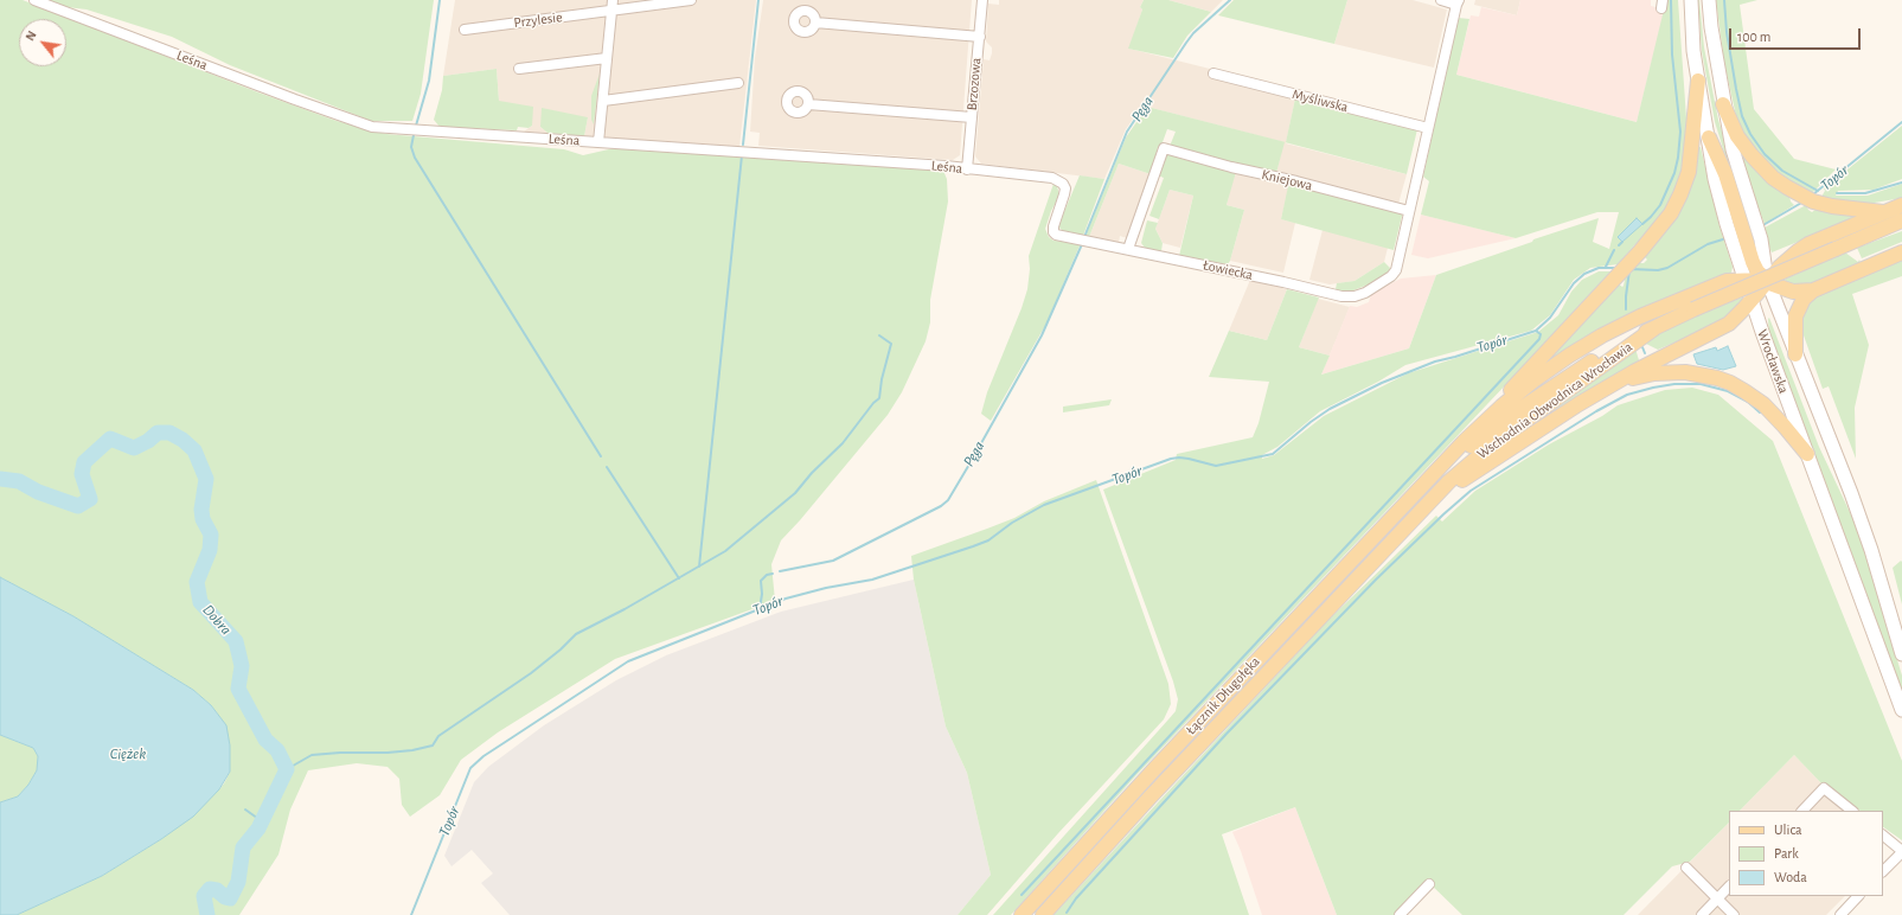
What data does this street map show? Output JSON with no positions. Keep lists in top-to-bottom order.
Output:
{
  "streets": {
    "main road": ["Wrocławska", "Wschodnia Obwodnica Wrocławia", "Łącznik Długołęka"],
    "street": [
      "Przylesie",
      "Leśna",
      "Brzozowa",
      "Myśliwska",
      "Kniejowa",
      "Łowiecka"
    ]
  },
  "crossings": [
    ["Leśna", "Brzozowa"],
    ["Leśna", "Łowiecka"],
    ["Kniejowa", "Łowiecka"],
    ["Wschodnia Obwodnica Wrocławia", "Łącznik Długołęka"]
  ],
  "water": [
    "Pęga",
    "Topór",
    "Dobra",
    "Ciężek"
  ],
  "legend": ["Ulica", "Park", "Woda"],
  "scale_bar": "100 m",
  "north": "top left"
}
